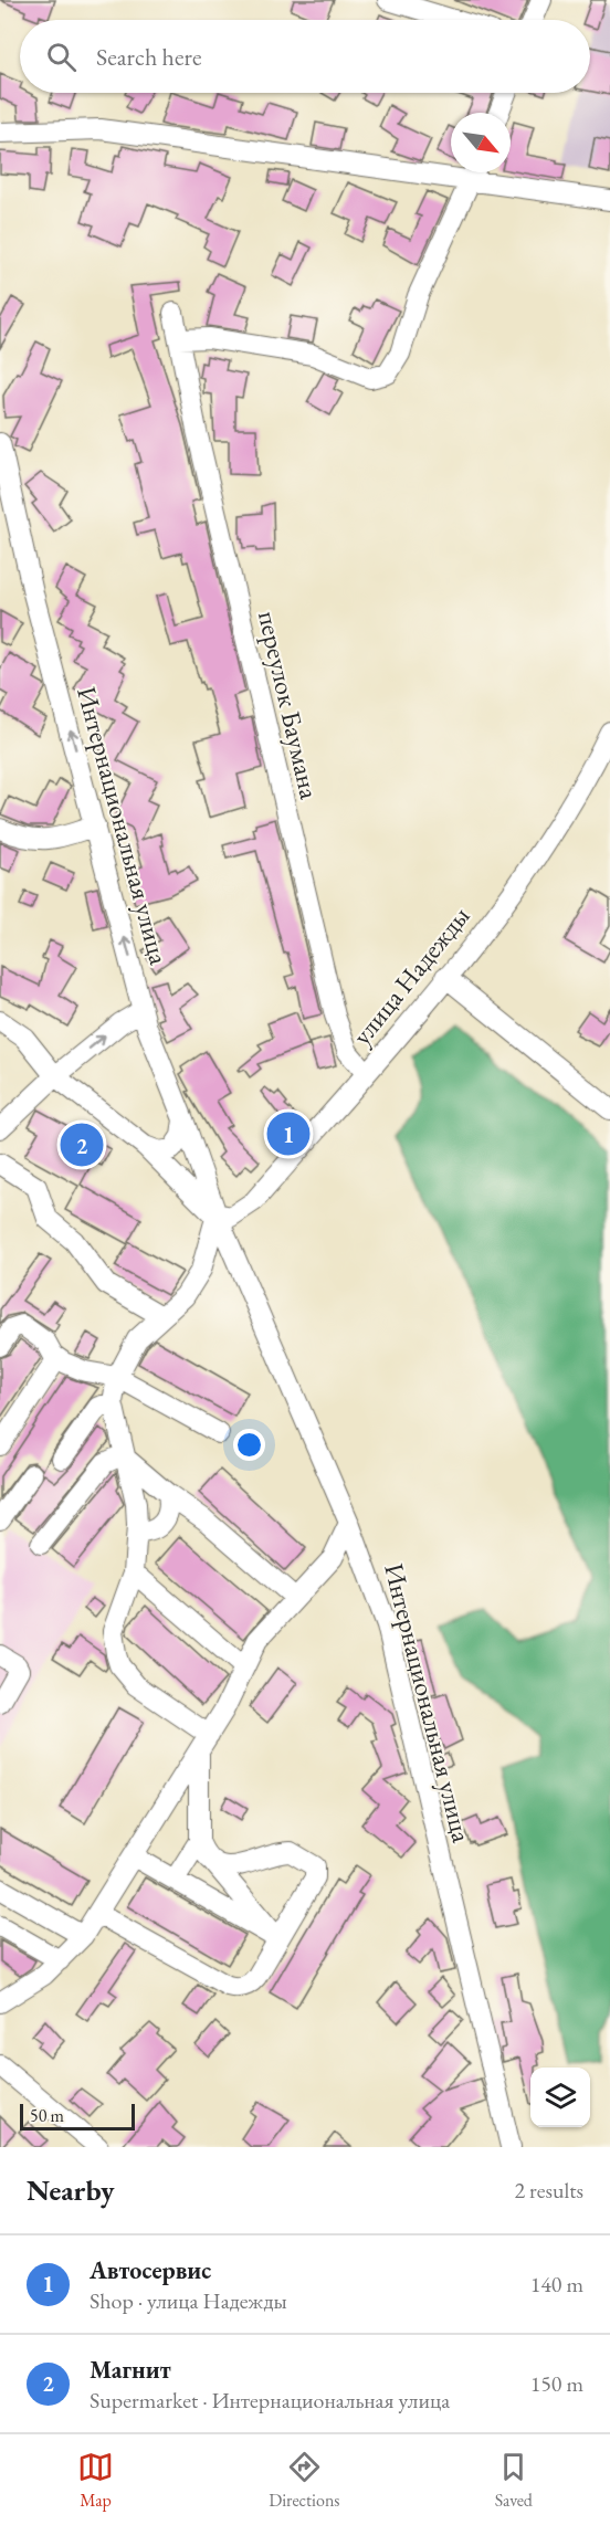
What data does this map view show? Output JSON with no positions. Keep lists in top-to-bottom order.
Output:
{
  "streets": {
    "street": ["переулок Баумана", "Интернациональная улица", "улица Надежды"]
  },
  "crossings": [
    ["переулок Баумана", "улица Надежды"],
    ["Интернациональная улица", "улица Надежды"]
  ],
  "scale_bar": "50 m",
  "north": "bottom right",
  "page": {
    "search": "Search here",
    "pins": ["1", "2"],
    "scale": "50 m",
    "heading": ["Nearby", "2 results"],
    "list": [
      {
        "mark": "1",
        "name": "Автосервис",
        "note": "Shop · улица Надежды",
        "value": "140 m"
      },
      {
        "mark": "2",
        "name": "Магнит",
        "note": "Supermarket · Интернациональная улица",
        "value": "150 m"
      }
    ],
    "nav": ["Map", "Directions", "Saved"]
  }
}
